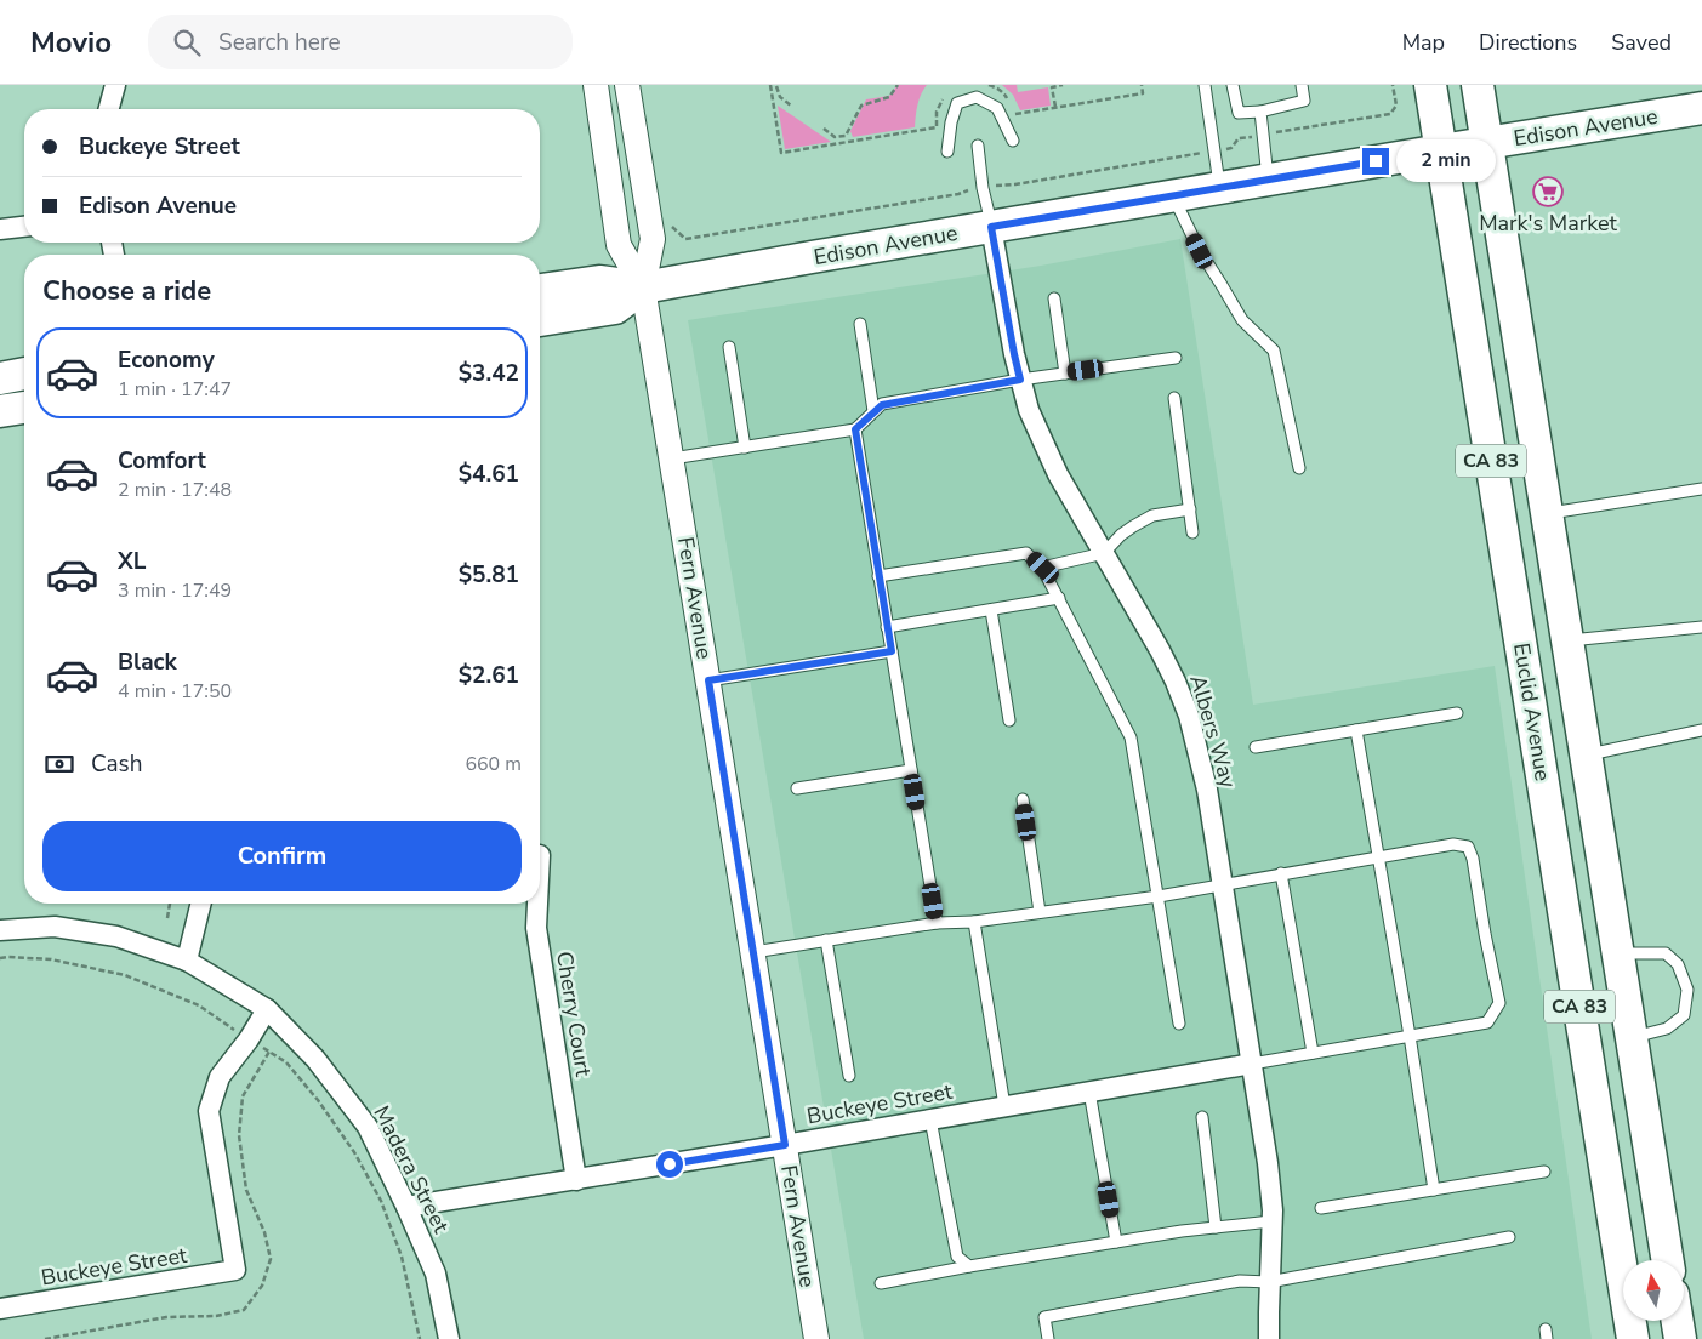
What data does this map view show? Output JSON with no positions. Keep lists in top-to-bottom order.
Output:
{
  "streets": {
    "main road": ["Edison Avenue", "CA 83", "Euclid Avenue"],
    "street": [
      "Fern Avenue",
      "Albers Way",
      "Cherry Court",
      "Buckeye Street",
      "Madera Street"
    ]
  },
  "crossings": [
    ["Edison Avenue", "Fern Avenue"],
    ["Edison Avenue", "Euclid Avenue"],
    ["Edison Avenue", "Albers Way"],
    ["Fern Avenue", "Buckeye Street"],
    ["Albers Way", "Buckeye Street"],
    ["Cherry Court", "Buckeye Street"],
    ["Buckeye Street", "Madera Street"]
  ],
  "places": {
    "supermarket": ["Mark's Market"]
  },
  "north": "top",
  "page": {
    "header": "Movio",
    "search": "Search here",
    "nav": ["Map", "Directions", "Saved"],
    "banner": ["Buckeye Street", "Edison Avenue"],
    "bubble": "2 min",
    "heading": "Choose a ride",
    "list": [
      {
        "name": "Economy",
        "note": "1 min · 17:47",
        "value": "$3.42"
      },
      {
        "name": "Comfort",
        "note": "2 min · 17:48",
        "value": "$4.61"
      },
      {
        "name": "XL",
        "note": "3 min · 17:49",
        "value": "$5.81"
      },
      {
        "name": "Black",
        "note": "4 min · 17:50",
        "value": "$2.61"
      }
    ],
    "pay": ["Cash", "660 m"],
    "buttons": "Confirm"
  }
}
